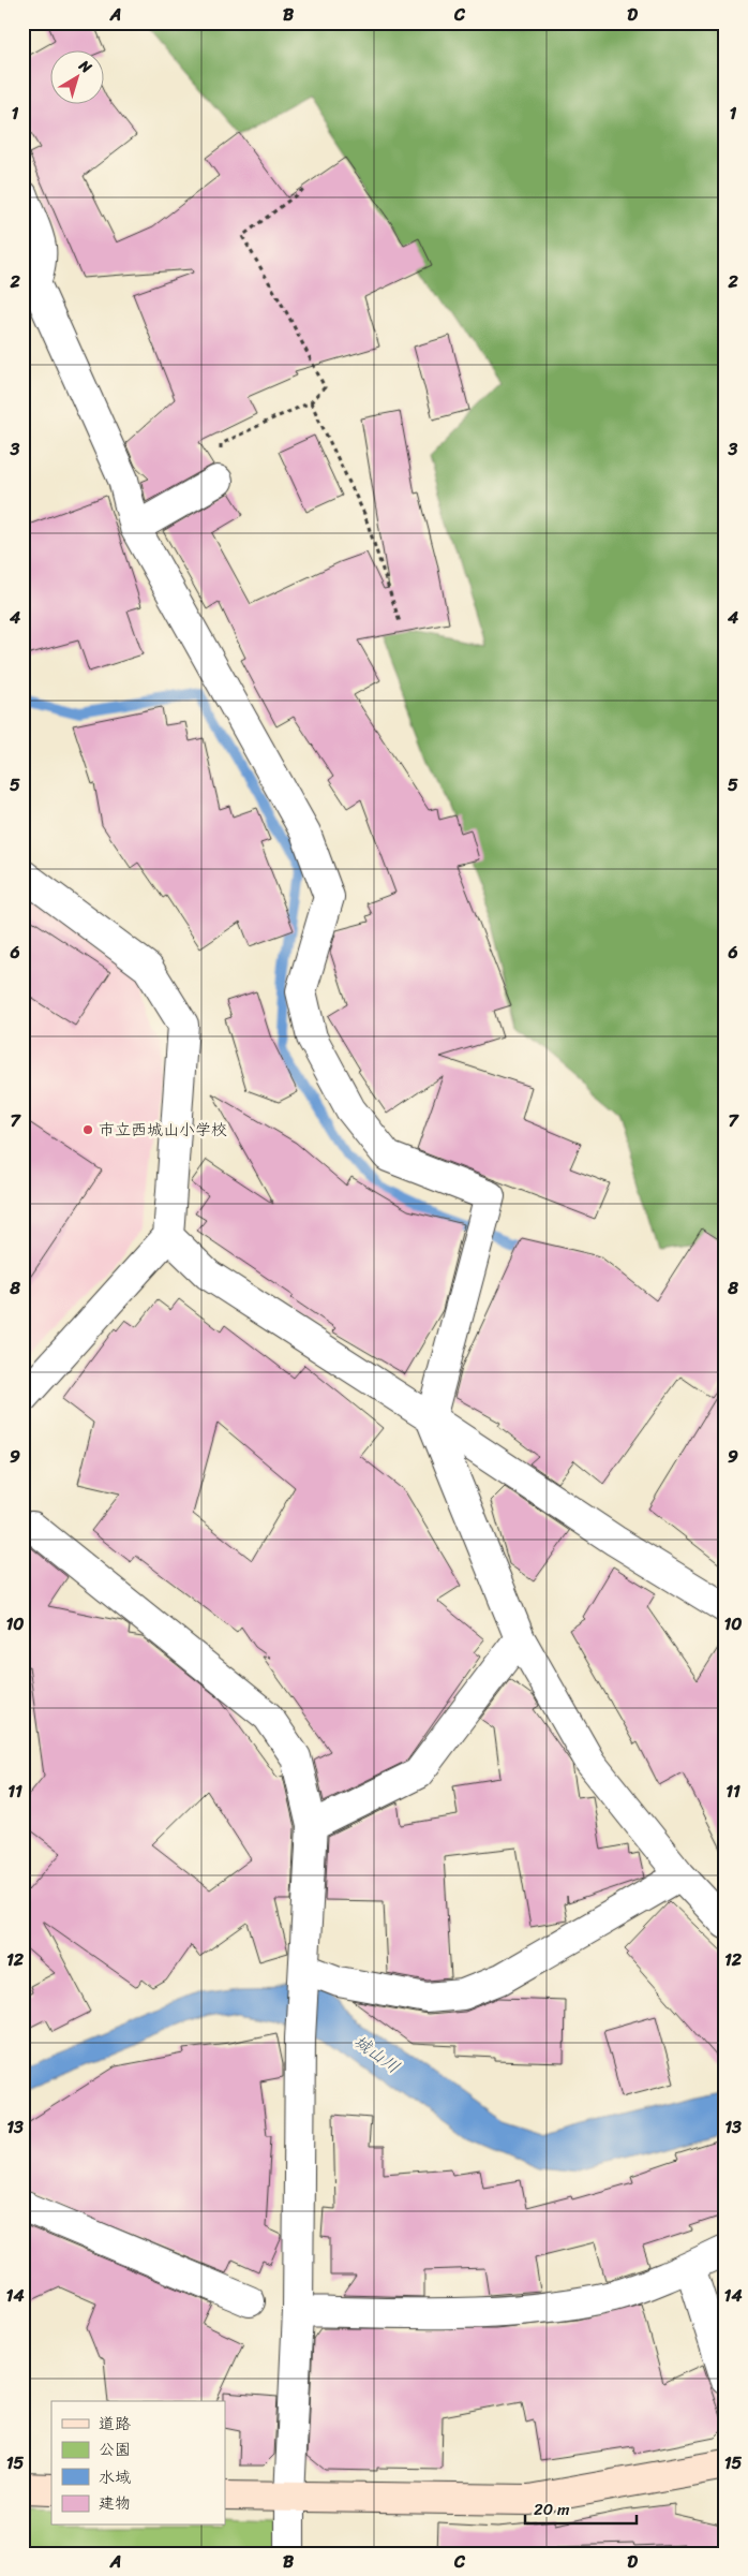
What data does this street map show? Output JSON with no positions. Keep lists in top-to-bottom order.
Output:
{
  "water": ["城山川"],
  "places": ["市立西城山小学校"],
  "legend": [
    "道路",
    "公園",
    "水域",
    "建物"
  ],
  "scale_bar": "20 m",
  "north": "top right",
  "grid": {
    "columns": [
      "A",
      "B",
      "C",
      "D"
    ],
    "rows": [
      "1",
      "2",
      "3",
      "4",
      "5",
      "6",
      "7",
      "8",
      "9",
      "10",
      "11",
      "12",
      "13",
      "14",
      "15"
    ]
  }
}
